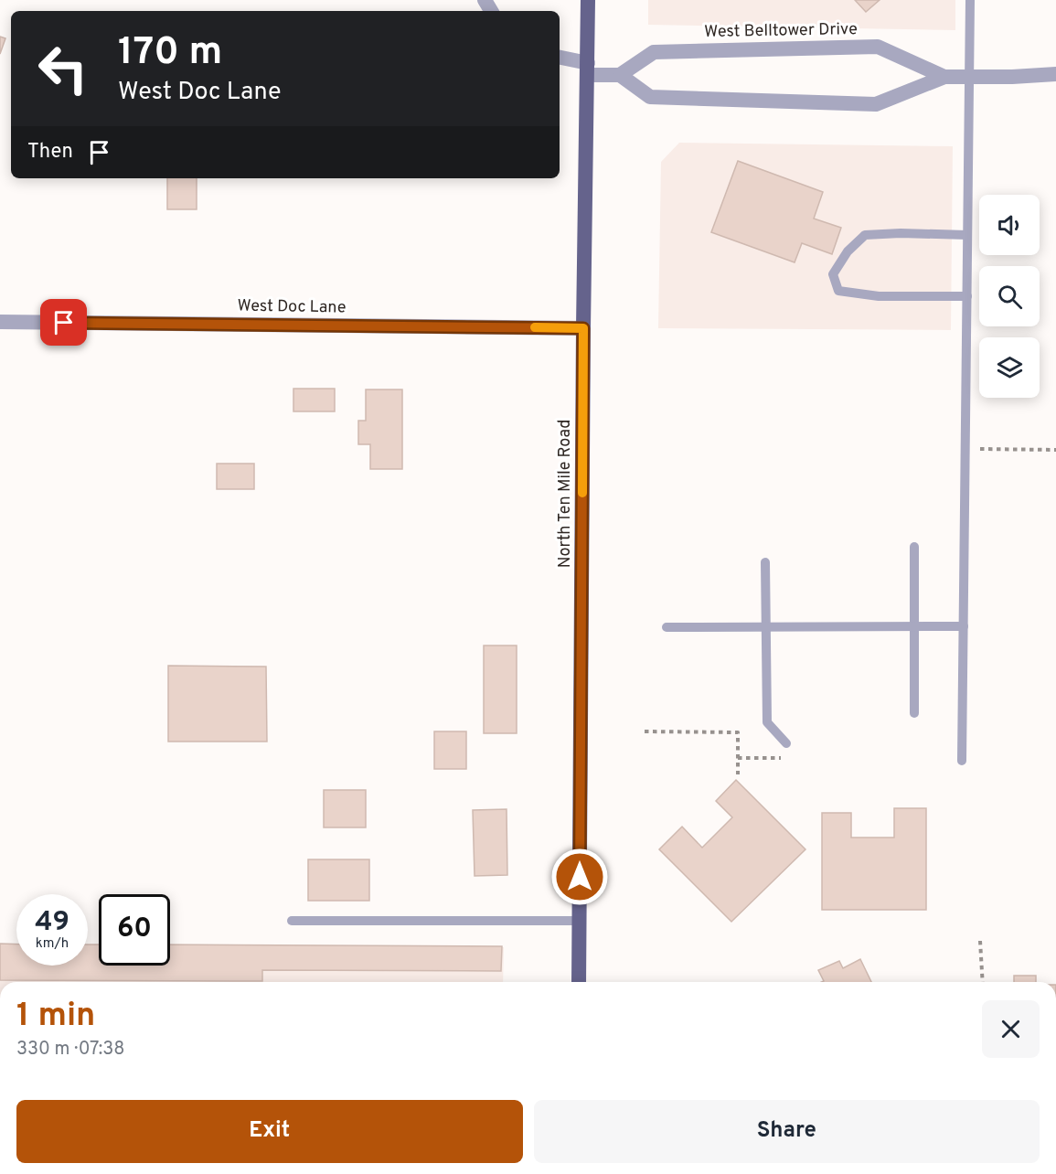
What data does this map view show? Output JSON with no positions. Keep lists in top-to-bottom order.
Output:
{
  "streets": {
    "main road": ["North Ten Mile Road"],
    "street": ["West Belltower Drive", "West Doc Lane"]
  },
  "crossings": [
    ["West Doc Lane", "North Ten Mile Road"]
  ],
  "page": {
    "turn": ["170 m", "West Doc Lane"],
    "then": "Then",
    "speed": "49 km/h",
    "limit": "60",
    "heading": ["1 min", "330 m · 07:38"],
    "buttons": ["Exit", "Share"]
  }
}
